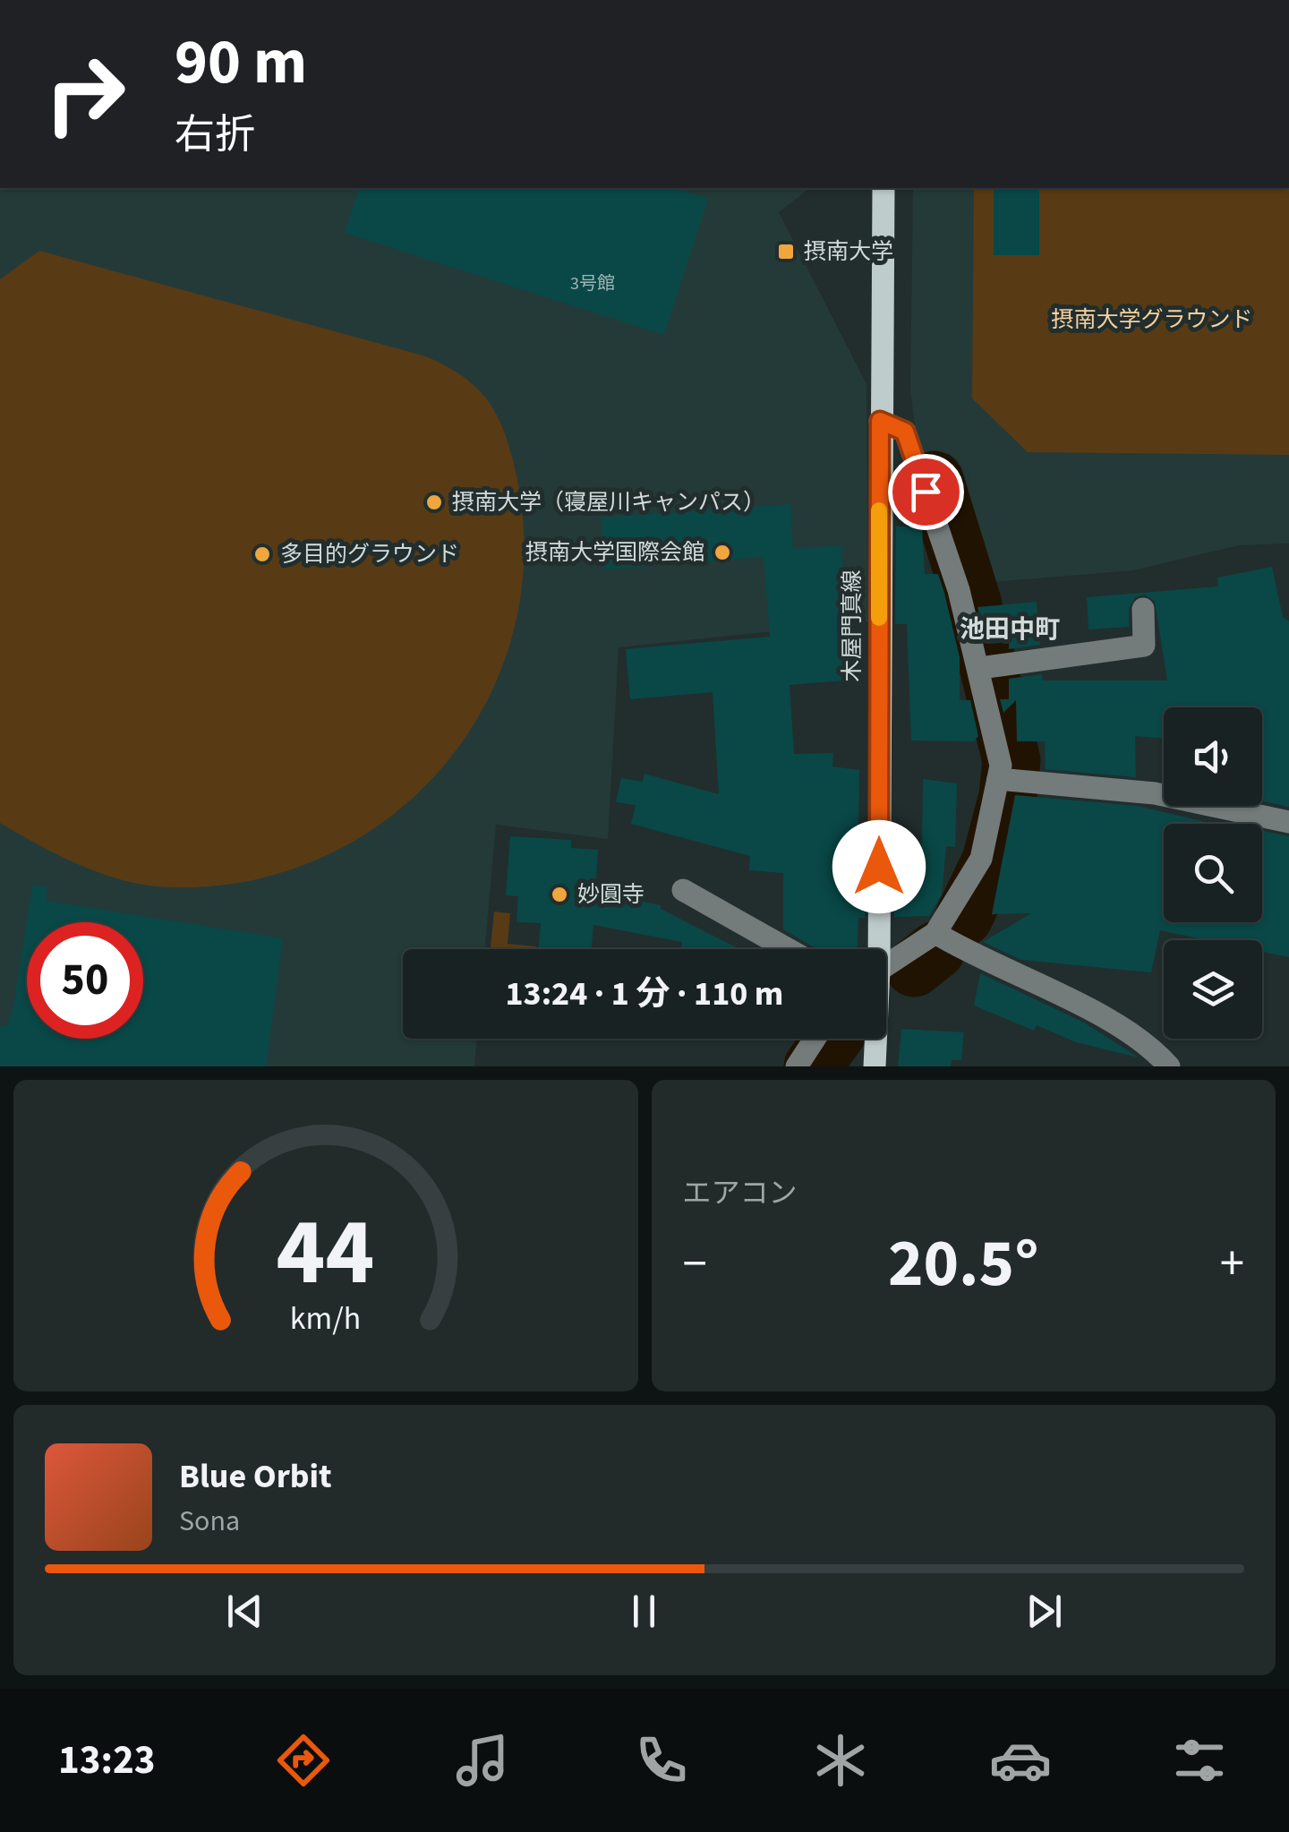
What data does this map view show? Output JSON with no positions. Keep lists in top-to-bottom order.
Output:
{
  "streets": {
    "main road": ["木屋門真線"]
  },
  "districts": ["池田中町"],
  "parks": ["摂南大学グラウンド"],
  "places": {
    "transit": ["摂南大学"],
    "other": [
      "摂南大学（寝屋川キャンパス）",
      "摂南大学国際会館",
      "多目的グラウンド",
      "妙圓寺"
    ]
  },
  "house_numbers": ["3号館"],
  "page": {
    "turn": ["90 m", "右折"],
    "limit": "50",
    "trip": "13:24 · 1 分 · 110 m",
    "tile": "エアコン",
    "heat": ["−", "20.5°", "+"],
    "song": ["Blue Orbit", "Sona"],
    "tabs": "13:23",
    "gauge": ["44", "km/h"]
  }
}
